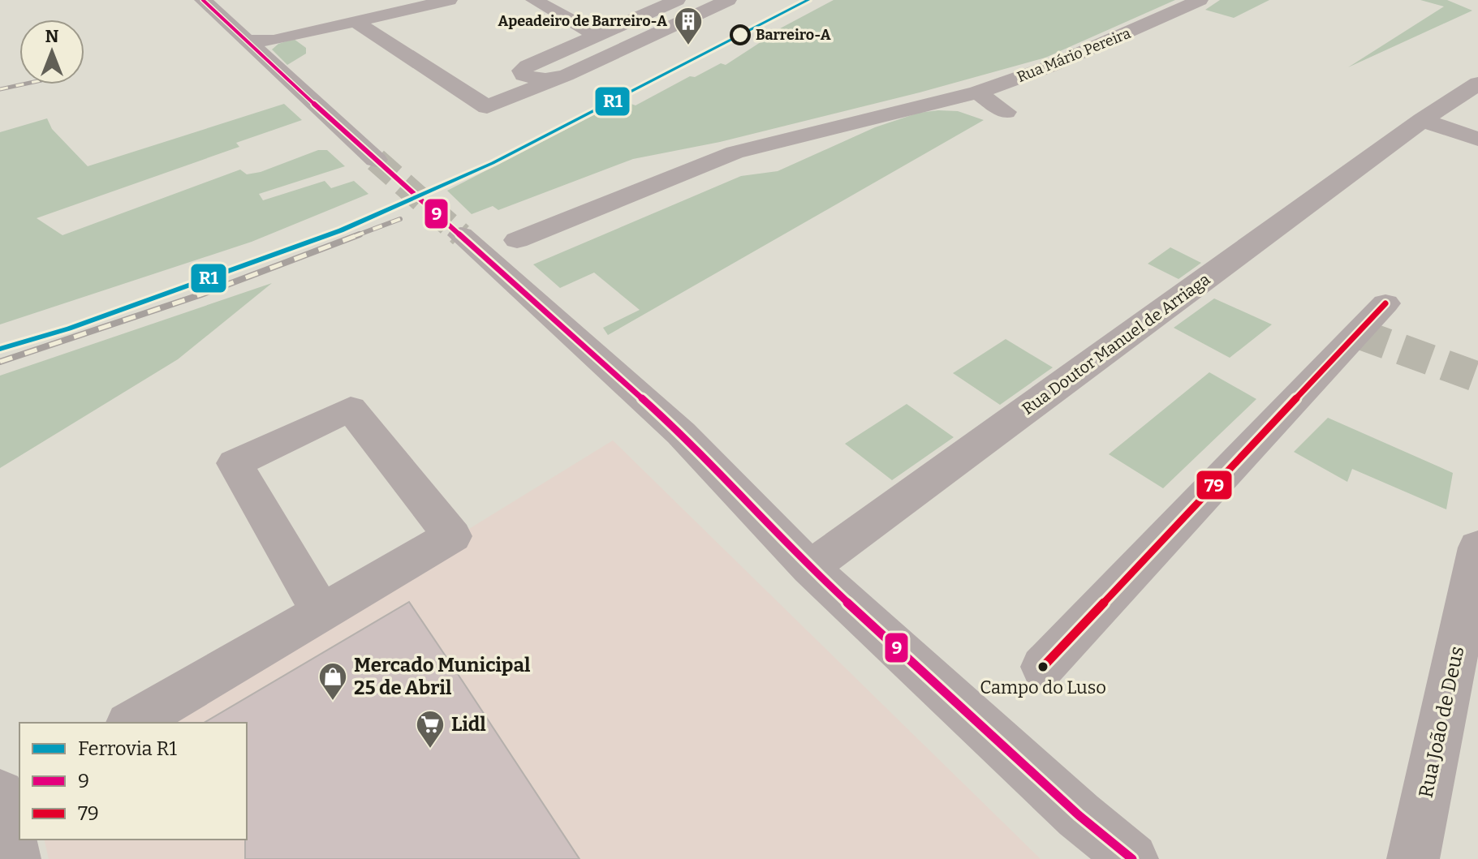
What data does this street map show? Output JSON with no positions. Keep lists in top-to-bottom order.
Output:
{
  "streets": {
    "street": ["Rua Mário Pereira", "Rua Doutor Manuel de Arriaga", "Rua João de Deus"]
  },
  "places": {
    "other": ["Barreiro-A", "Campo do Luso"],
    "building": ["Apeadeiro de Barreiro-A"],
    "shop": ["Mercado Municipal 25 de Abril"],
    "supermarket": ["Lidl"]
  },
  "lines": ["rail line R1", "transit line 9", "transit line 79"],
  "legend": ["Ferrovia R1", "9", "79"],
  "north": "top"
}
